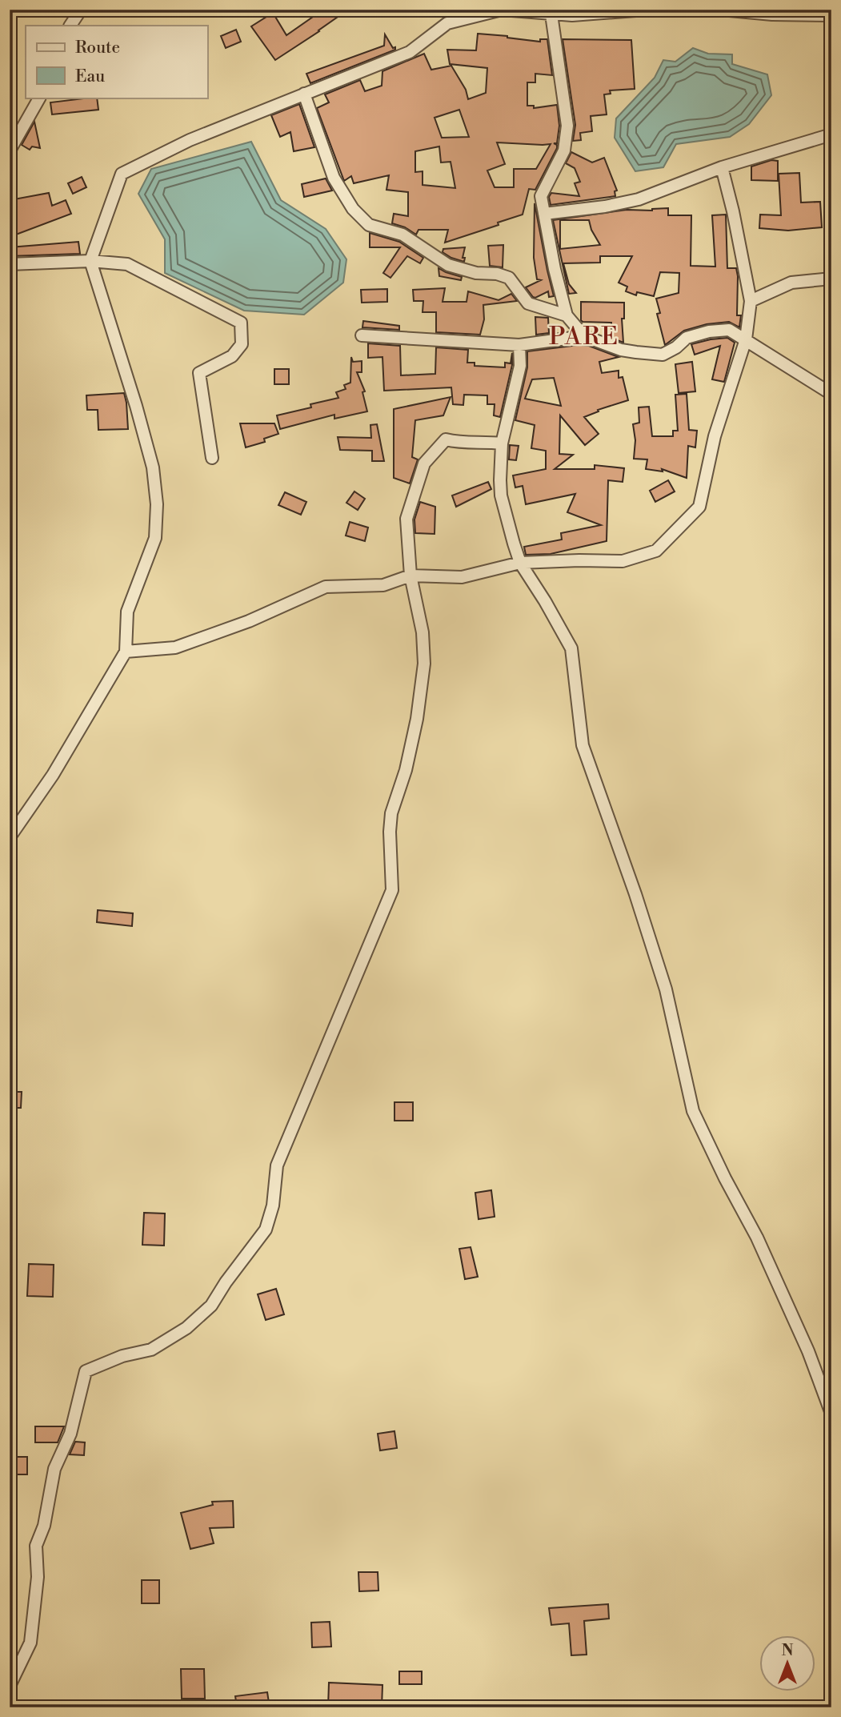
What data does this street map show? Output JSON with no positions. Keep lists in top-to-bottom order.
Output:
{
  "districts": ["PARE"],
  "legend": ["Route", "Eau"],
  "north": "top"
}
